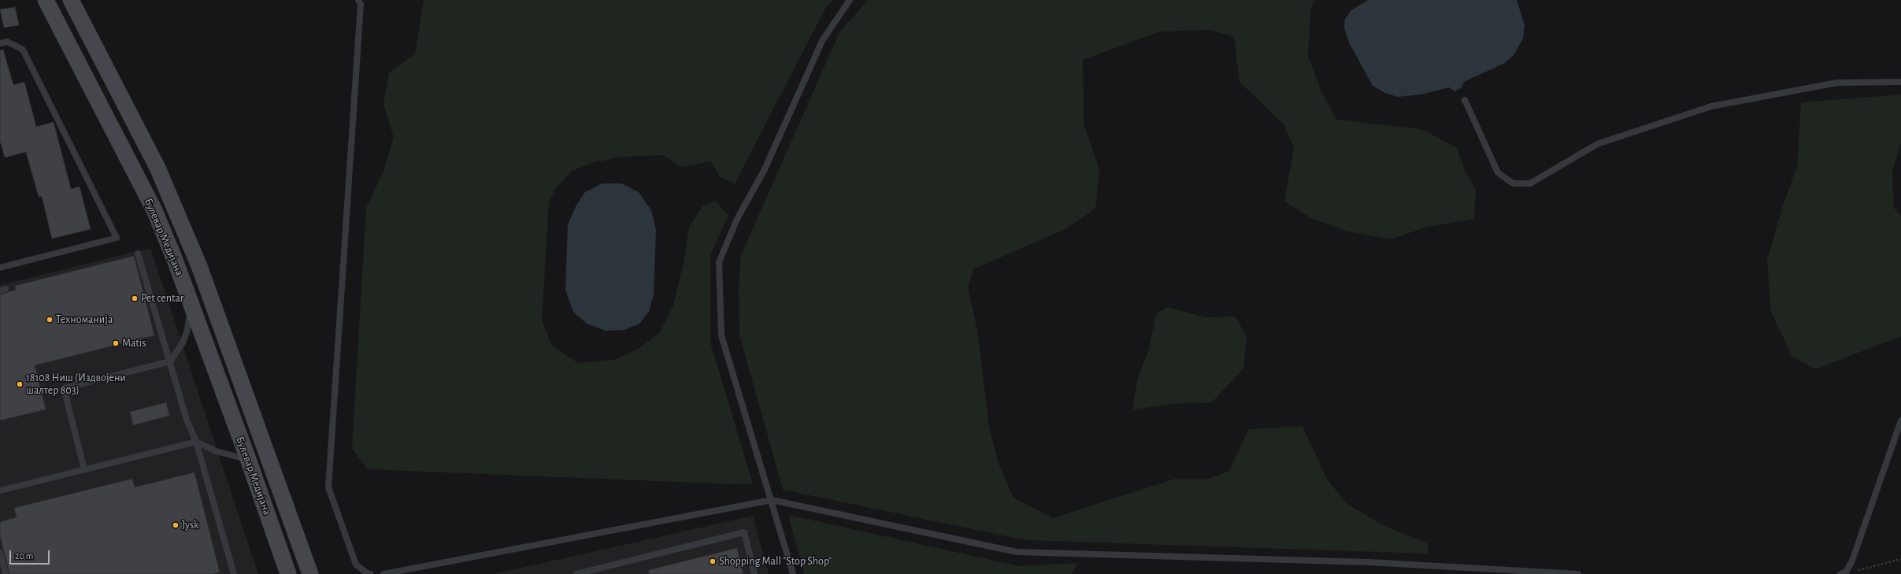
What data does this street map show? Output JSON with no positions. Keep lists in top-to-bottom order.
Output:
{
  "streets": {
    "main road": ["Булевар Медијана"]
  },
  "places": [
    "Pet centar",
    "Техноманија",
    "Matis",
    "18108 Ниш (Издвојени шалтер 803)",
    "Jysk",
    "Shopping Mall \"Stop Shop\""
  ],
  "scale_bar": "20 m"
}
